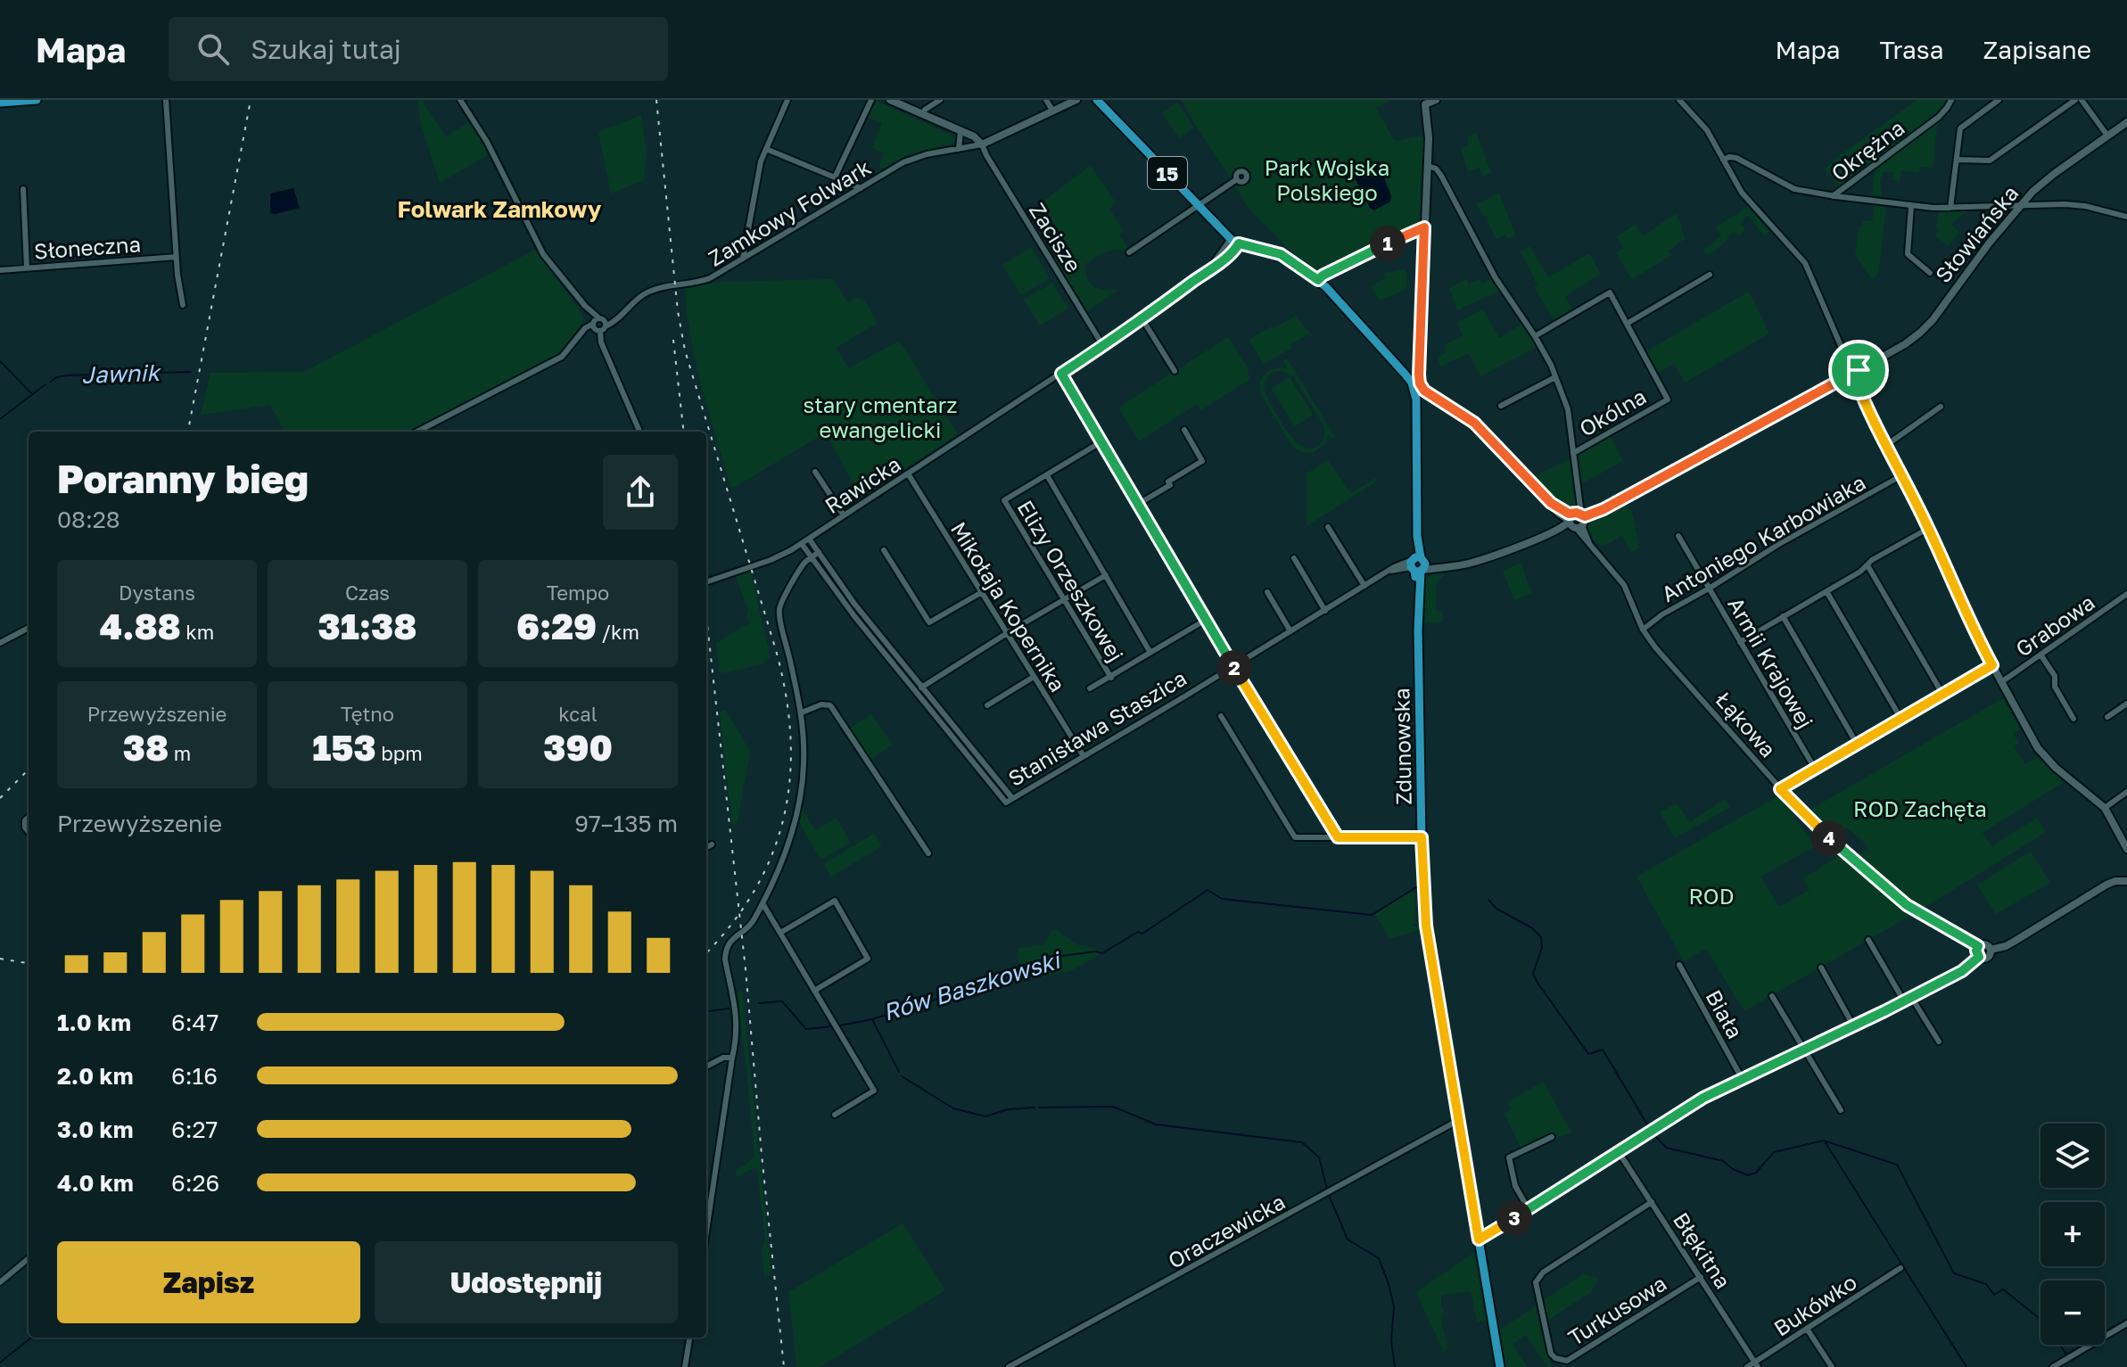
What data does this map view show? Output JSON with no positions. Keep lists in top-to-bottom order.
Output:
{
  "streets": {
    "main road": ["15", "Zdunowska"],
    "street": [
      "Okrężna",
      "Zamkowy Folwark",
      "Słowiańska",
      "Zacisze",
      "Słoneczna",
      "Okólna",
      "Rawicka",
      "Antoniego Karbowiaka",
      "Elizy Orzeszkowej",
      "Mikołaja Kopernika",
      "Grabowa",
      "Armii Krajowej",
      "Łąkowa",
      "Stanisława Staszica",
      "Biała",
      "Oraczewicka",
      "Błękitna",
      "Bukówko",
      "Turkusowa"
    ]
  },
  "crossings": [
    ["15", "Rawicka"],
    ["Zamkowy Folwark", "Zacisze"],
    ["Słowiańska", "Stanisława Staszica"],
    ["Zacisze", "Rawicka"],
    ["Rawicka", "Mikołaja Kopernika"],
    ["Antoniego Karbowiaka", "Armii Krajowej"],
    ["Antoniego Karbowiaka", "Łąkowa"],
    ["Mikołaja Kopernika", "Stanisława Staszica"],
    ["Łąkowa", "Stanisława Staszica"],
    ["Łąkowa", "Zdunowska"],
    ["Stanisława Staszica", "Zdunowska"],
    ["Zdunowska", "Oraczewicka"],
    ["Błękitna", "Bukówko"],
    ["Błękitna", "Turkusowa"]
  ],
  "districts": ["Folwark Zamkowy"],
  "water": ["Jawnik", "Rów Baszkowski"],
  "parks": [
    "Park Wojska Polskiego",
    "stary cmentarz ewangelicki",
    "ROD Zachęta",
    "ROD"
  ],
  "page": {
    "header": "Mapa",
    "search": "Szukaj tutaj",
    "nav": ["Mapa", "Trasa", "Zapisane"],
    "pins": [
      "1",
      "2",
      "4",
      "3"
    ],
    "heading": ["Poranny bieg", "08:28"],
    "stats": [
      ["Dystans", "4.88 km"],
      ["Czas", "31:38"],
      ["Tempo", "6:29 /km"],
      ["Przewyższenie", "38 m"],
      ["Tętno", "153 bpm"],
      ["kcal", "390"]
    ],
    "chart": ["Przewyższenie", "97–135 m"],
    "list": [
      {
        "name": "1.0 km",
        "note": "6:47"
      },
      {
        "name": "2.0 km",
        "note": "6:16"
      },
      {
        "name": "3.0 km",
        "note": "6:27"
      },
      {
        "name": "4.0 km",
        "note": "6:26"
      }
    ],
    "map_buttons": ["+", "−"],
    "buttons": ["Zapisz", "Udostępnij"]
  }
}
